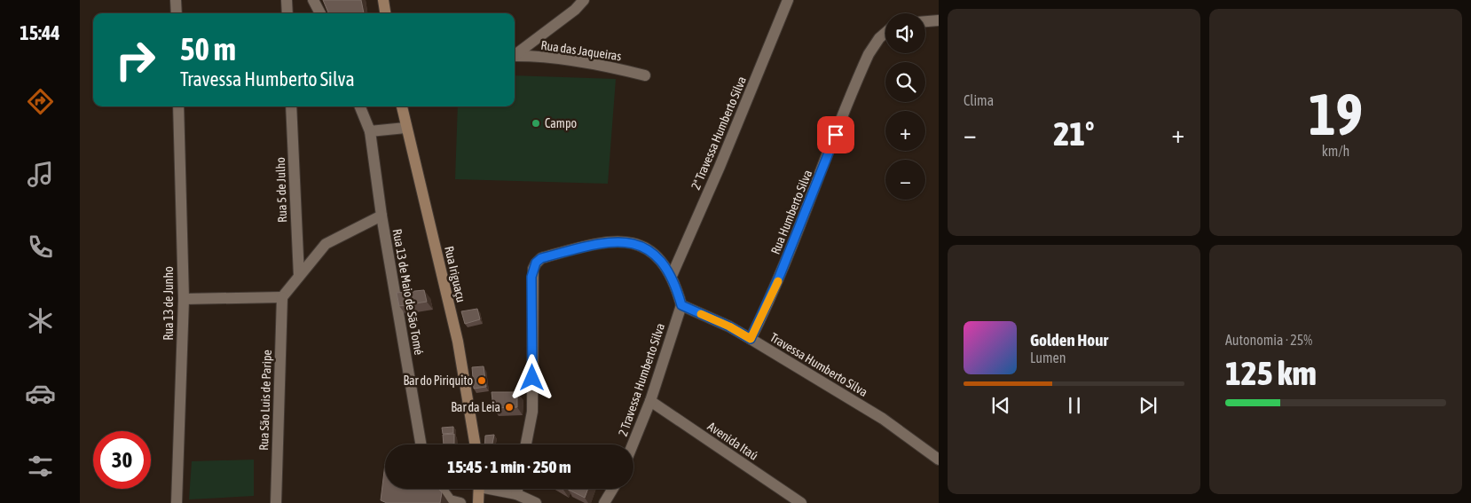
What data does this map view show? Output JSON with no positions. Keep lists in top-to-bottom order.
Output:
{
  "streets": {
    "main road": ["Rua Iriguaçu"],
    "street": [
      "Rua das Jaqueiras",
      "2ª Travessa Humberto Silva",
      "Rua 5 de Julho",
      "Rua Humberto Silva",
      "Rua 13 de Maio de São Tomé",
      "Rua 13 de Junho",
      "Travessa Humberto Silva",
      "2 Travessa Humberto Silva",
      "Rua São Luis de Paripe",
      "Avenida Itaú"
    ]
  },
  "crossings": [
    ["Rua 5 de Julho", "Rua 13 de Maio de São Tomé"],
    ["Rua Humberto Silva", "Travessa Humberto Silva"],
    ["Rua 13 de Maio de São Tomé", "Rua São Luis de Paripe"],
    ["Travessa Humberto Silva", "2 Travessa Humberto Silva"],
    ["2 Travessa Humberto Silva", "Avenida Itaú"]
  ],
  "places": ["Campo", "Bar do Piriquito", "Bar da Leia"],
  "page": {
    "tabs": "15:44",
    "tile": [
      "Clima",
      ["19", "km/h"],
      ["Autonomia · 25%", "125 km"]
    ],
    "map_buttons": ["+", "−"],
    "turn": ["50 m", "Travessa Humberto Silva"],
    "heat": ["−", "21°", "+"],
    "song": ["Golden Hour", "Lumen"],
    "limit": "30",
    "trip": "15:45 · 1 min · 250 m"
  }
}
